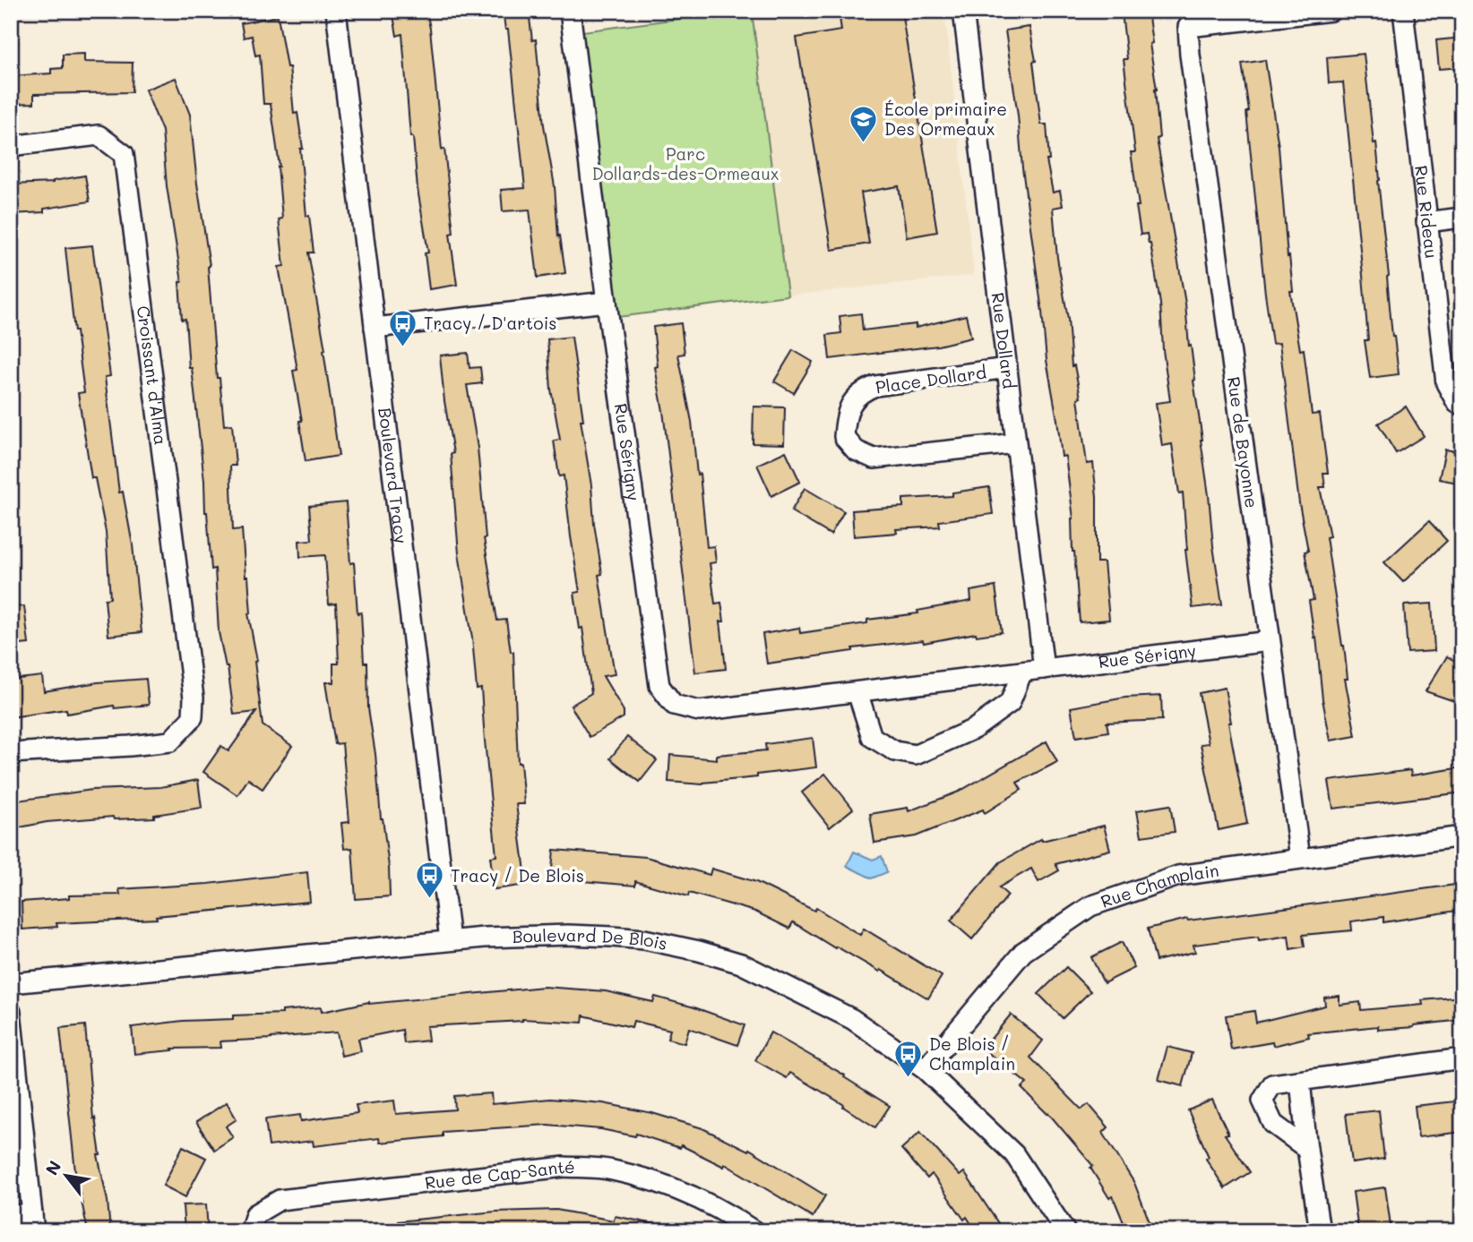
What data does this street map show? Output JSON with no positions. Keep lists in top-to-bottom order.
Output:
{
  "streets": {
    "street": [
      "Rue Rideau",
      "Rue Dollard",
      "Croissant d'Alma",
      "Place Dollard",
      "Rue de Bayonne",
      "Rue Sérigny",
      "Boulevard Tracy",
      "Rue Champlain",
      "Boulevard De Blois",
      "Rue de Cap-Santé"
    ]
  },
  "crossings": [
    ["Rue Dollard", "Place Dollard"],
    ["Rue Dollard", "Rue Sérigny"],
    ["Rue de Bayonne", "Rue Sérigny"],
    ["Rue de Bayonne", "Rue Champlain"],
    ["Boulevard Tracy", "Boulevard De Blois"],
    ["Rue Champlain", "Boulevard De Blois"]
  ],
  "parks": ["Parc Dollards-des-Ormeaux"],
  "places": {
    "school or university": ["École primaire Des Ormeaux"],
    "bus stop": ["Tracy / D'artois", "Tracy / De Blois", "De Blois / Champlain"]
  },
  "north": "top left"
}
